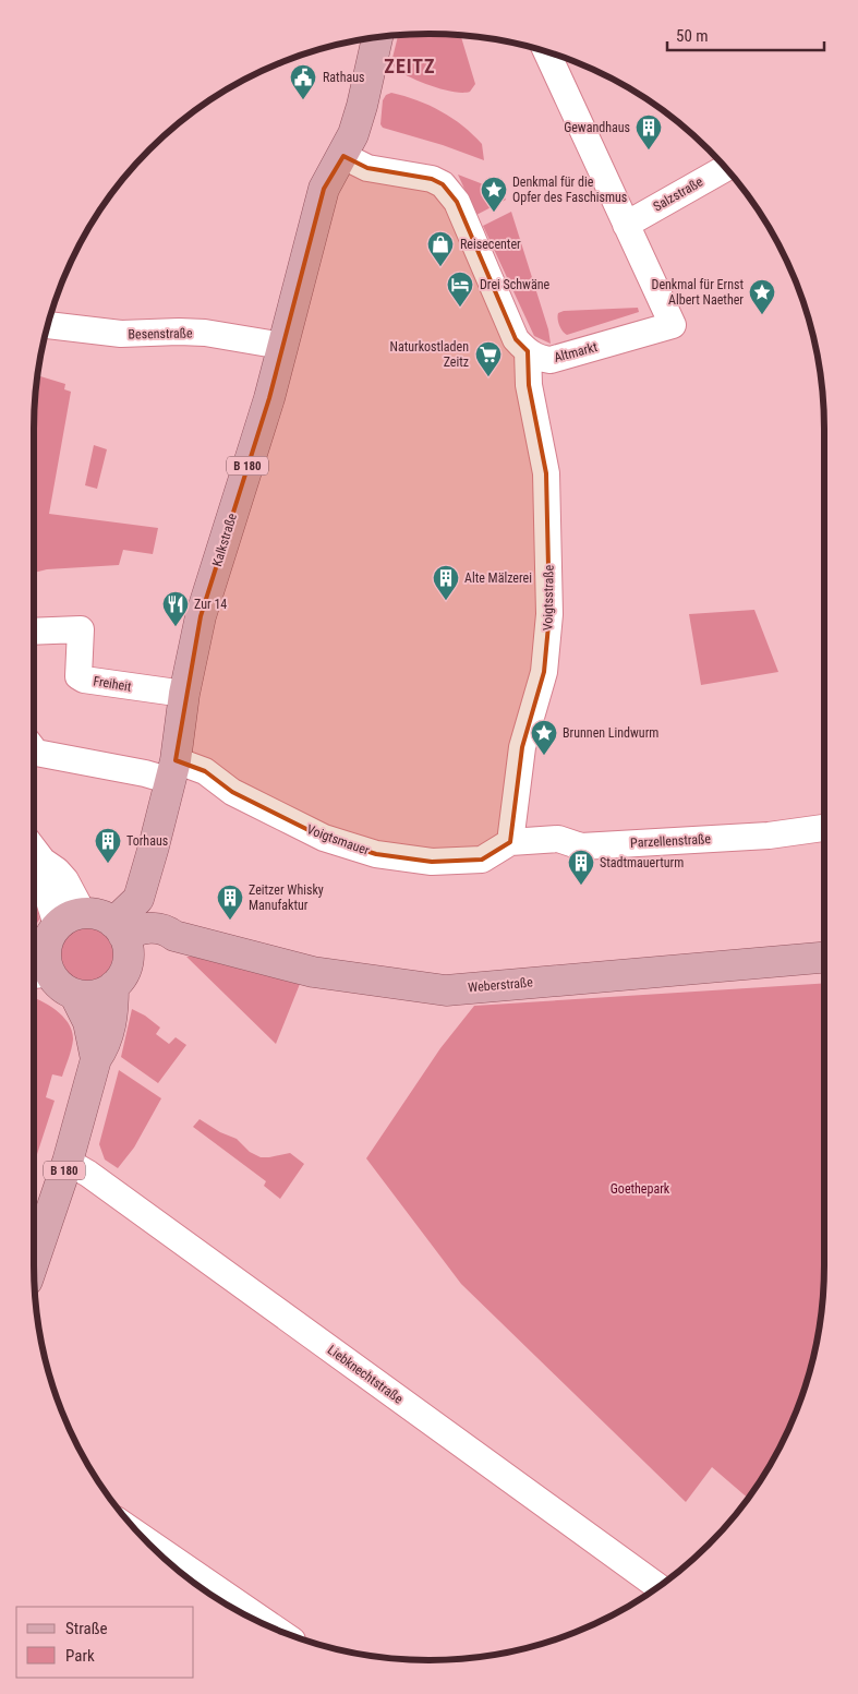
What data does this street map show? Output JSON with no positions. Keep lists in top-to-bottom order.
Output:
{
  "streets": {
    "main road": ["B 180", "Kalkstraße", "Weberstraße"],
    "street": [
      "Salzstraße",
      "Besenstraße",
      "Altmarkt",
      "Voigtsstraße",
      "Freiheit",
      "Voigtsmauer",
      "Parzellenstraße",
      "Liebknechtstraße"
    ]
  },
  "crossings": [
    ["Salzstraße", "Altmarkt"],
    ["Besenstraße", "Kalkstraße"],
    ["Altmarkt", "Voigtsstraße"],
    ["B 180", "Kalkstraße"],
    ["B 180", "Weberstraße"],
    ["B 180", "Liebknechtstraße"],
    ["Kalkstraße", "Freiheit"],
    ["Kalkstraße", "Voigtsmauer"],
    ["Kalkstraße", "Weberstraße"],
    ["Voigtsstraße", "Voigtsmauer"],
    ["Voigtsstraße", "Parzellenstraße"],
    ["Voigtsmauer", "Parzellenstraße"]
  ],
  "districts": ["ZEITZ"],
  "parks": ["Goethepark"],
  "places": {
    "public building": ["Rathaus"],
    "building": [
      "Gewandhaus",
      "Alte Mälzerei",
      "Torhaus",
      "Stadtmauerturm",
      "Zeitzer Whisky Manufaktur"
    ],
    "place": ["Denkmal für die Opfer des Faschismus", "Denkmal für Ernst Albert Naether", "Brunnen Lindwurm"],
    "shop": ["Reisecenter"],
    "hotel": ["Drei Schwäne"],
    "supermarket": ["Naturkostladen Zeitz"],
    "restaurant": ["Zur 14"]
  },
  "legend": ["Straße", "Park"],
  "scale_bar": "50 m"
}
